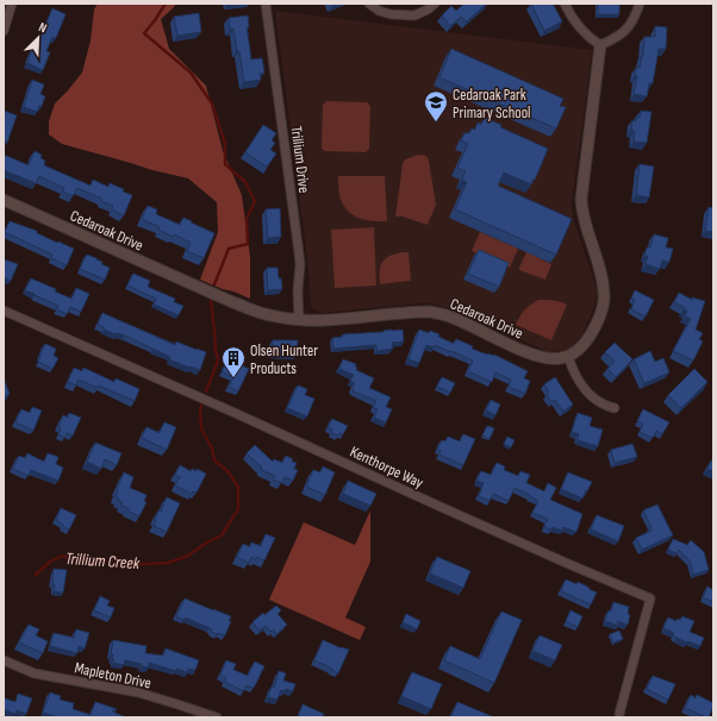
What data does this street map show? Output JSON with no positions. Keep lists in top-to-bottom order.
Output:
{
  "streets": {
    "street": [
      "Trillium Drive",
      "Cedaroak Drive",
      "Kenthorpe Way",
      "Mapleton Drive"
    ]
  },
  "crossings": [
    ["Trillium Drive", "Cedaroak Drive"]
  ],
  "water": ["Trillium Creek"],
  "places": {
    "school or university": ["Cedaroak Park Primary School"],
    "building": ["Olsen Hunter Products"]
  },
  "north": "top right"
}
